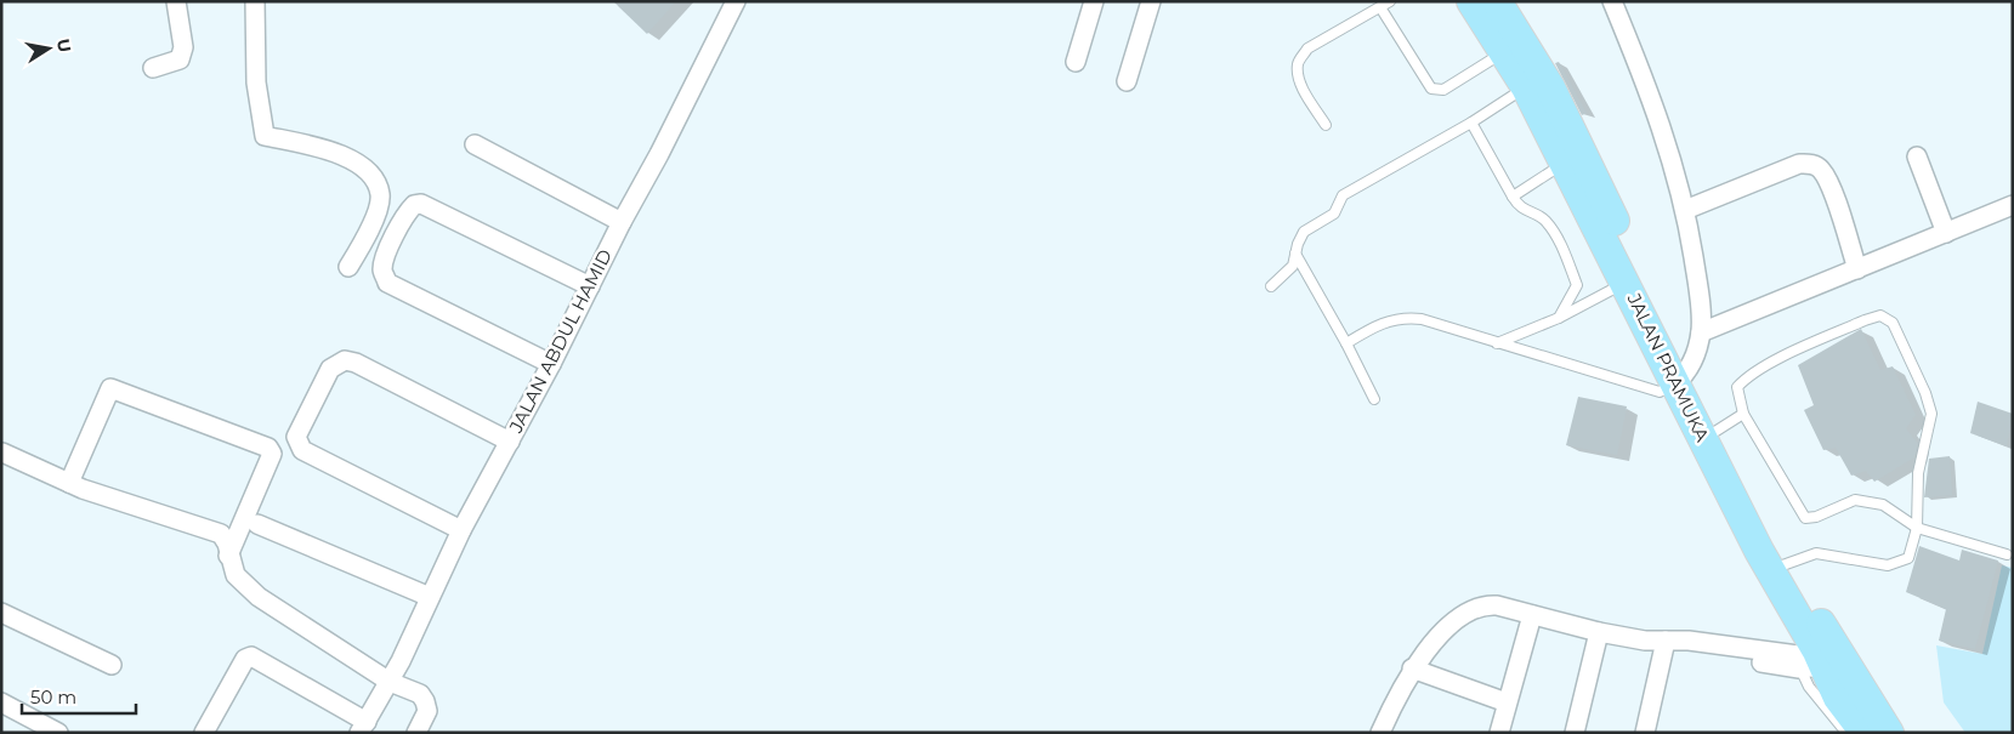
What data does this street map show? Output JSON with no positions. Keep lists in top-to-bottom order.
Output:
{
  "streets": {
    "main road": ["JALAN PRAMUKA"],
    "street": ["JALAN ABDUL HAMID"]
  },
  "scale_bar": "50 m",
  "north": "right"
}
